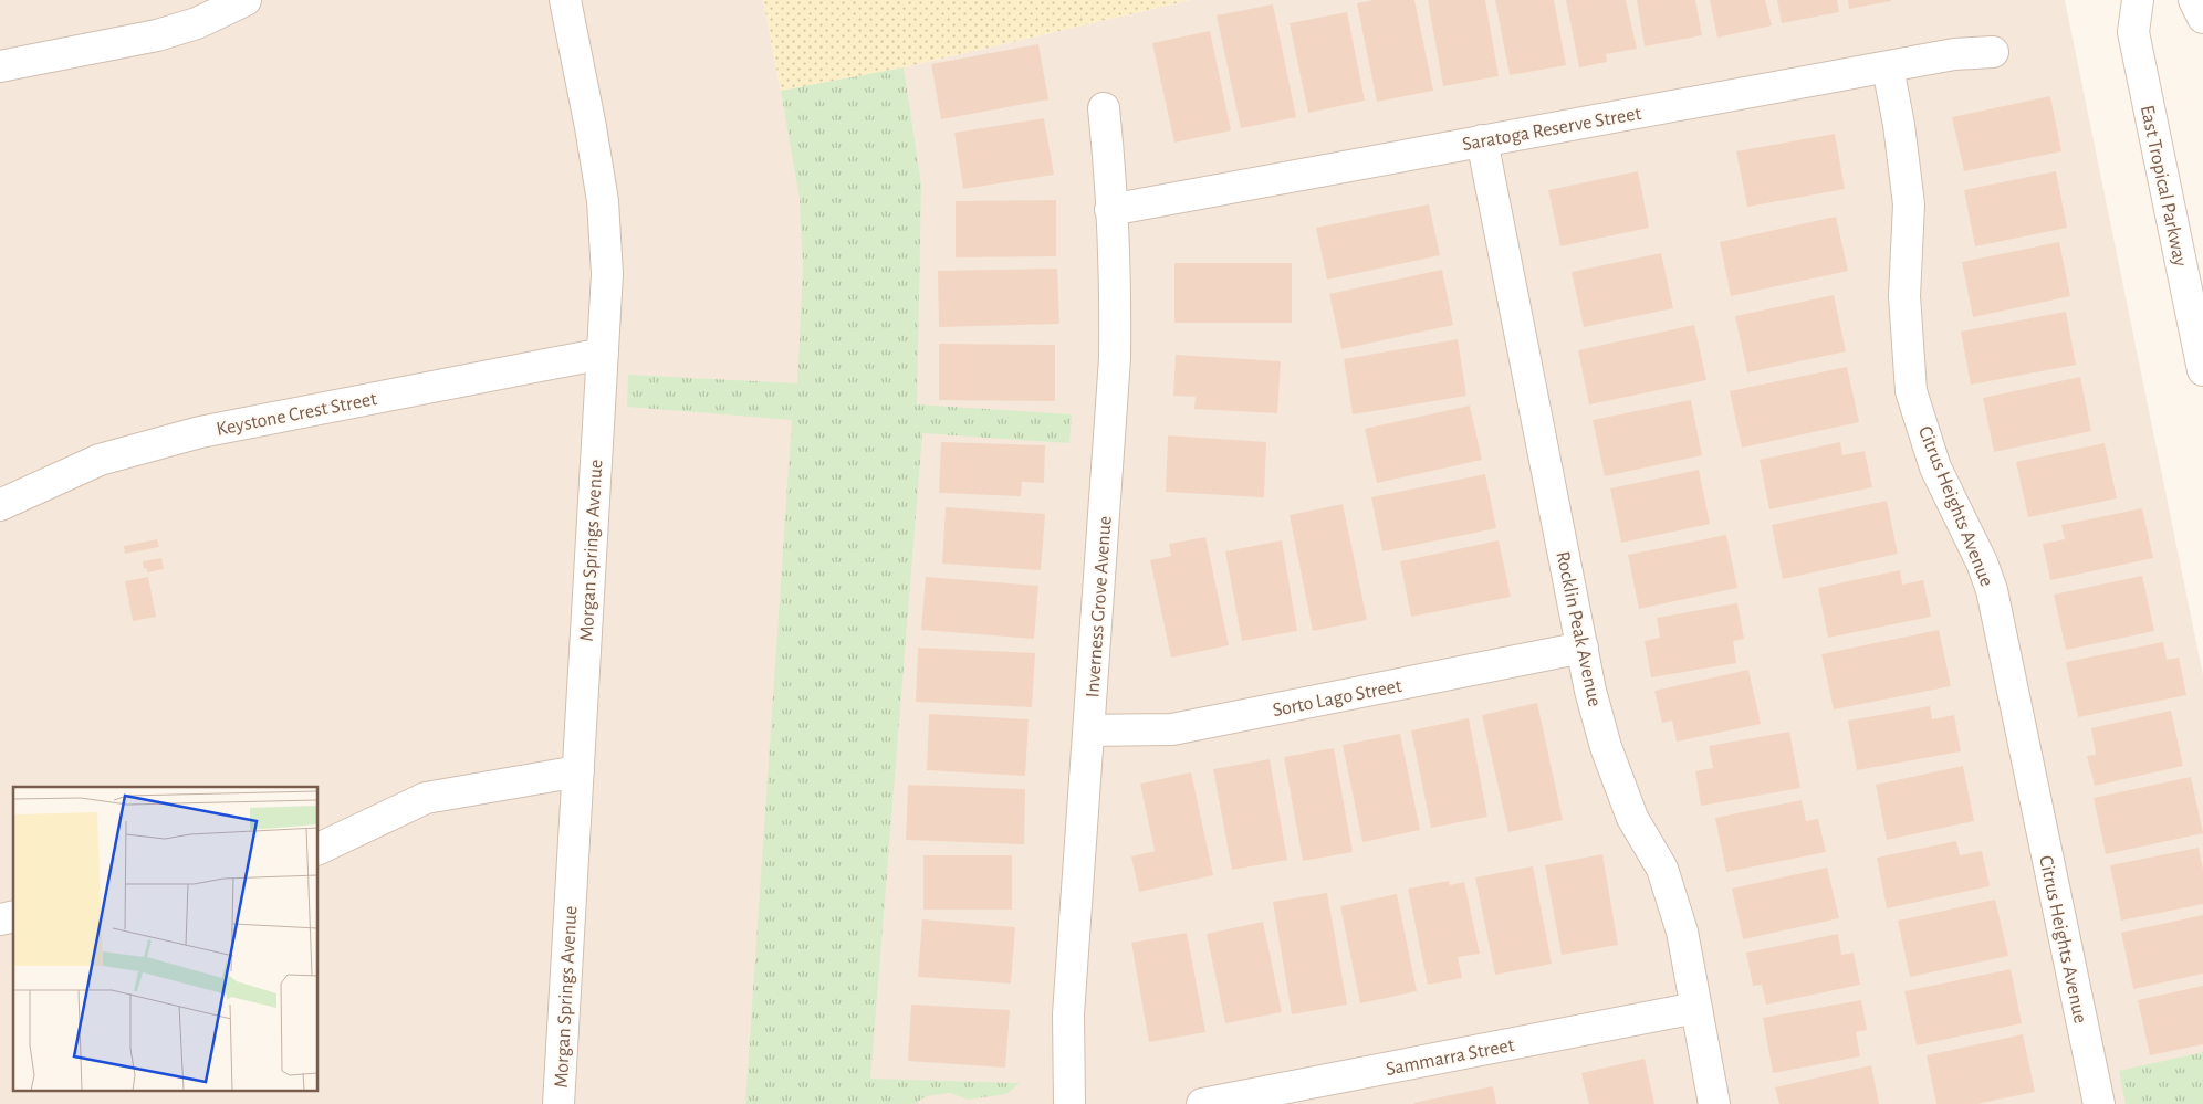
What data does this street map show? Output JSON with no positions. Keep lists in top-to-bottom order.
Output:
{
  "streets": {
    "street": [
      "Saratoga Reserve Street",
      "East Tropical Parkway",
      "Keystone Crest Street",
      "Citrus Heights Avenue",
      "Morgan Springs Avenue",
      "Inverness Grove Avenue",
      "Rocklin Peak Avenue",
      "Sorto Lago Street",
      "Sammarra Street"
    ]
  },
  "crossings": [
    ["Saratoga Reserve Street", "Citrus Heights Avenue"],
    ["Saratoga Reserve Street", "Inverness Grove Avenue"],
    ["Saratoga Reserve Street", "Rocklin Peak Avenue"],
    ["Keystone Crest Street", "Morgan Springs Avenue"],
    ["Inverness Grove Avenue", "Sorto Lago Street"],
    ["Rocklin Peak Avenue", "Sorto Lago Street"],
    ["Rocklin Peak Avenue", "Sammarra Street"]
  ]
}
